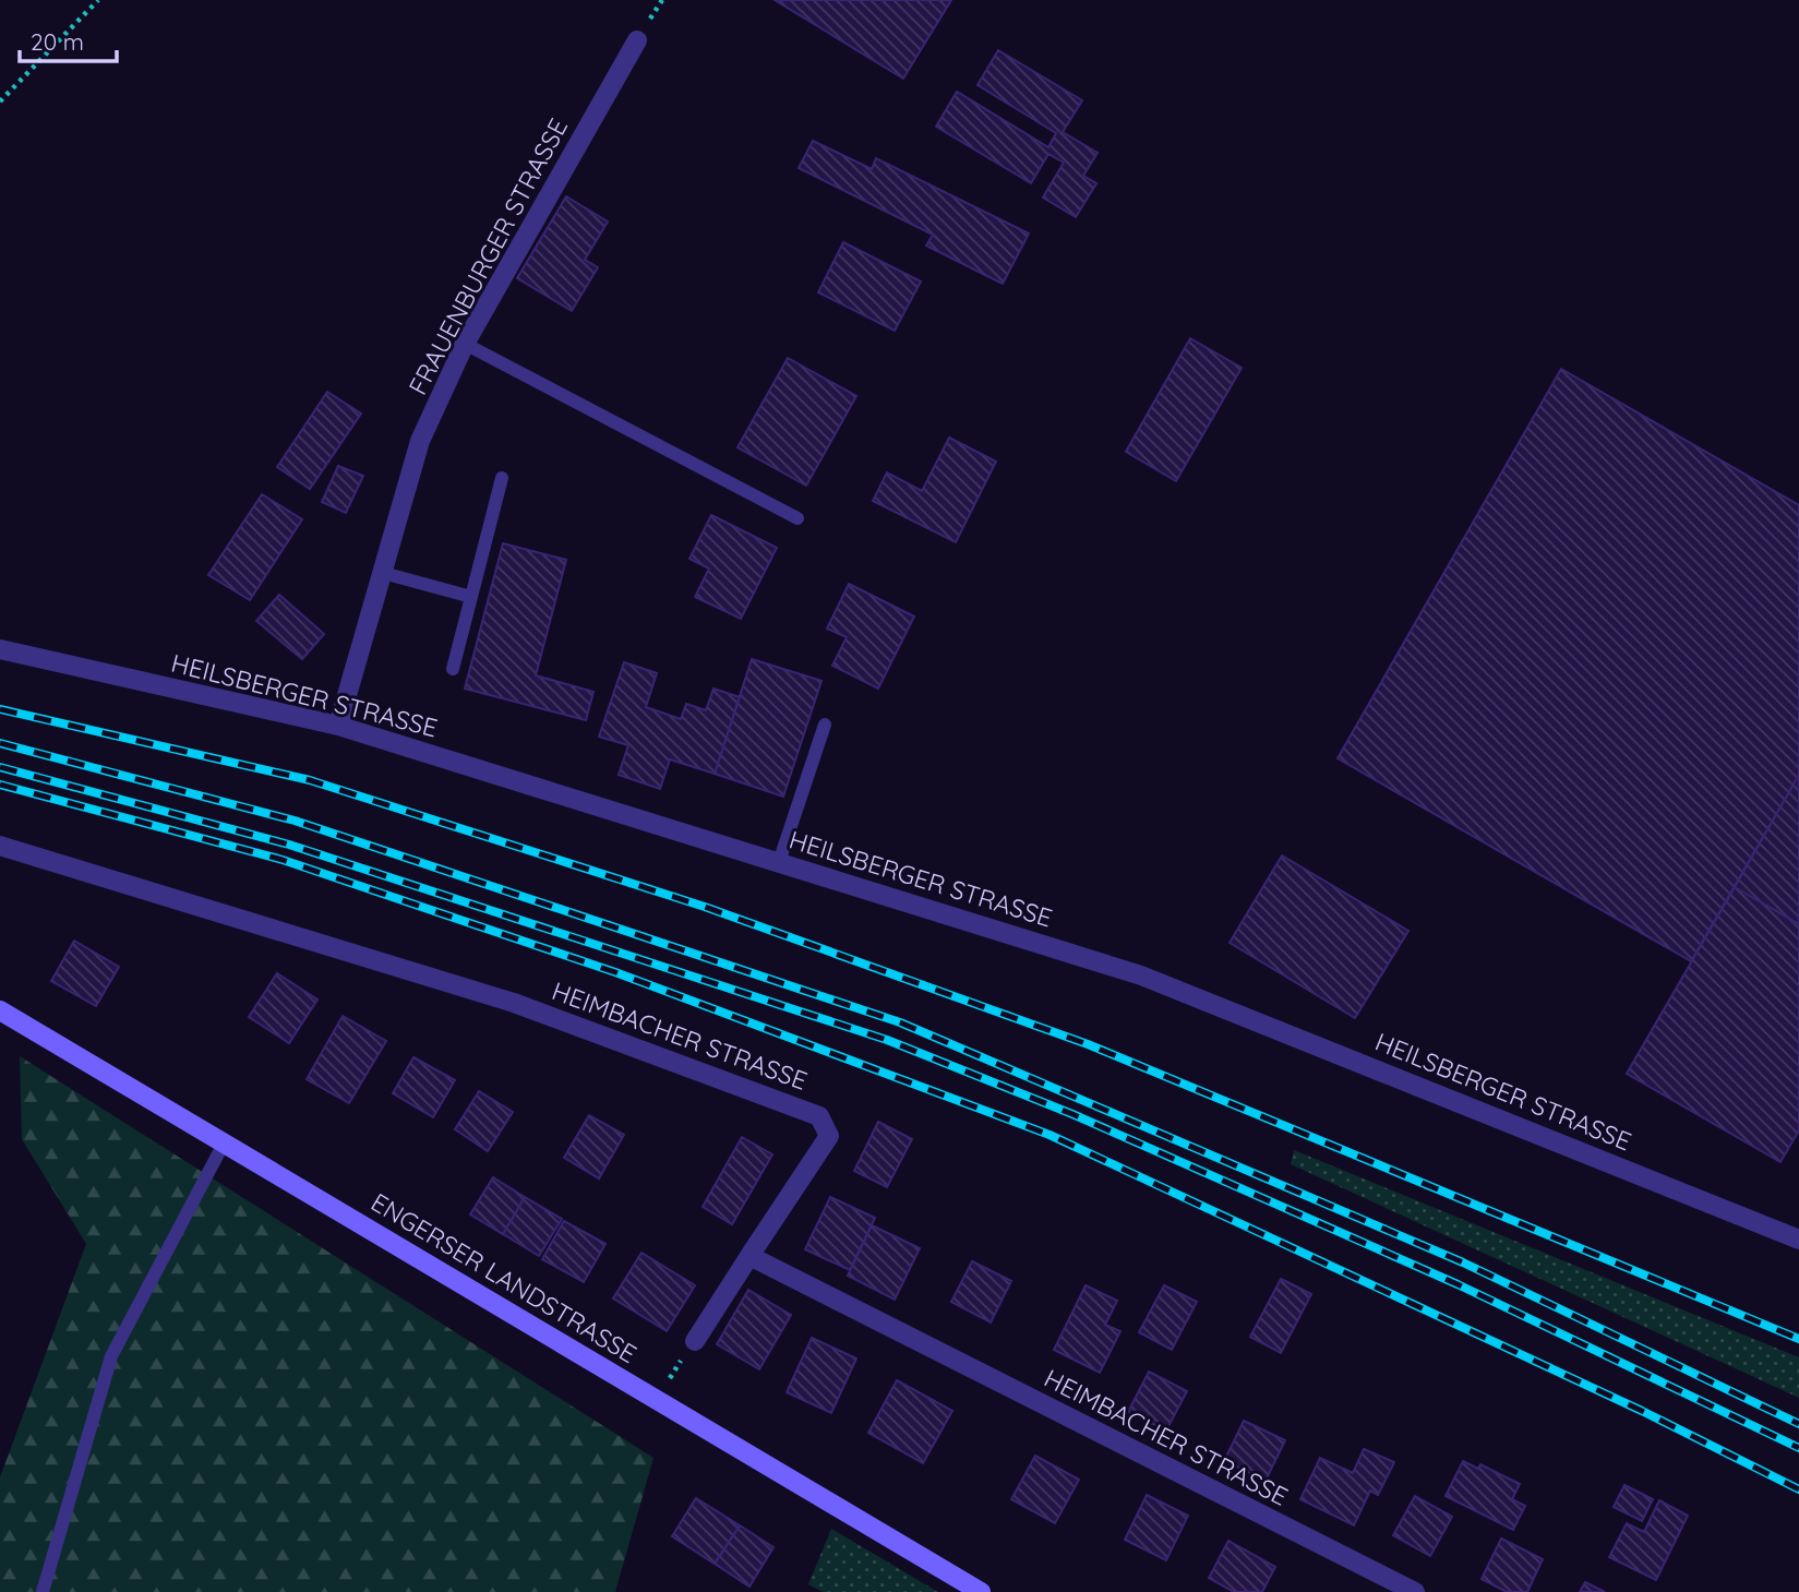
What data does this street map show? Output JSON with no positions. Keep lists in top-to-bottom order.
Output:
{
  "streets": {
    "main road": ["ENGERSER LANDSTRASSE"],
    "street": ["FRAUENBURGER STRASSE", "HEILSBERGER STRASSE", "HEIMBACHER STRASSE"]
  },
  "crossings": [
    ["FRAUENBURGER STRASSE", "HEILSBERGER STRASSE"]
  ],
  "scale_bar": "20 m"
}
